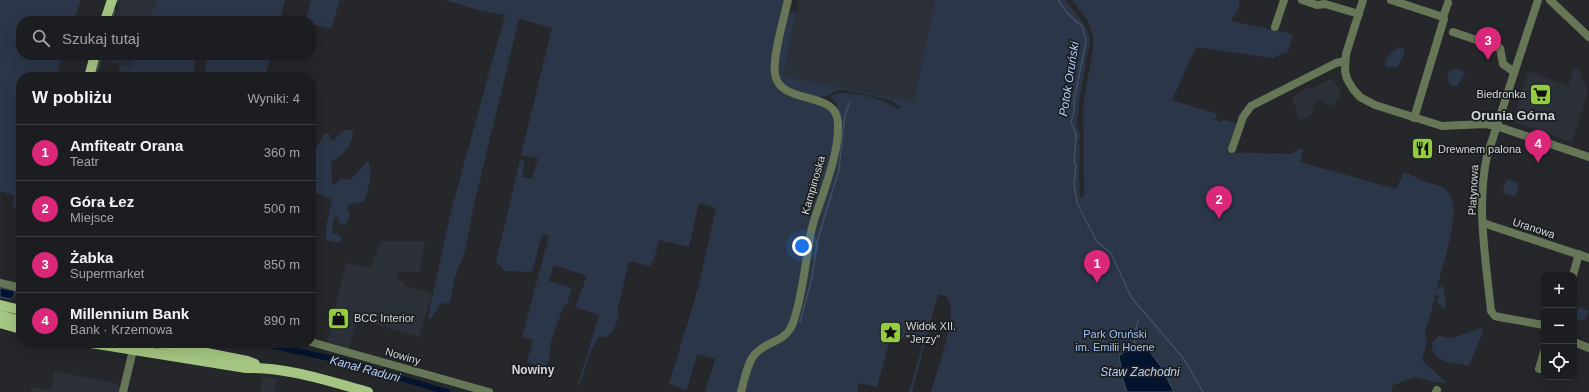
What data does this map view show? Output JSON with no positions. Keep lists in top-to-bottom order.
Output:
{
  "streets": {
    "street": [
      "Kampinoska",
      "Platynowa",
      "Uranowa",
      "Nowiny"
    ]
  },
  "crossings": [
    ["Platynowa", "Uranowa"]
  ],
  "districts": ["Orunia Górna", "Nowiny"],
  "water": ["Potok Oruński", "Kanał Raduni", "Staw Zachodni"],
  "parks": ["Park Oruński im. Emilii Hoene"],
  "places": {
    "supermarket": ["Biedronka"],
    "restaurant": ["Drewnem palona"],
    "shop": ["BCC Interior"],
    "place": ["Widok XII. \"Jerzy\""]
  },
  "page": {
    "search": "Szukaj tutaj",
    "pins": [
      "3",
      "4",
      "2",
      "1"
    ],
    "heading": ["W pobliżu", "Wyniki: 4"],
    "list": [
      {
        "mark": "1",
        "name": "Amfiteatr Orana",
        "note": "Teatr",
        "value": "360 m"
      },
      {
        "mark": "2",
        "name": "Góra Łez",
        "note": "Miejsce",
        "value": "500 m"
      },
      {
        "mark": "3",
        "name": "Żabka",
        "note": "Supermarket",
        "value": "850 m"
      },
      {
        "mark": "4",
        "name": "Millennium Bank",
        "note": "Bank · Krzemowa",
        "value": "890 m"
      }
    ],
    "map_buttons": ["+", "−"]
  }
}
